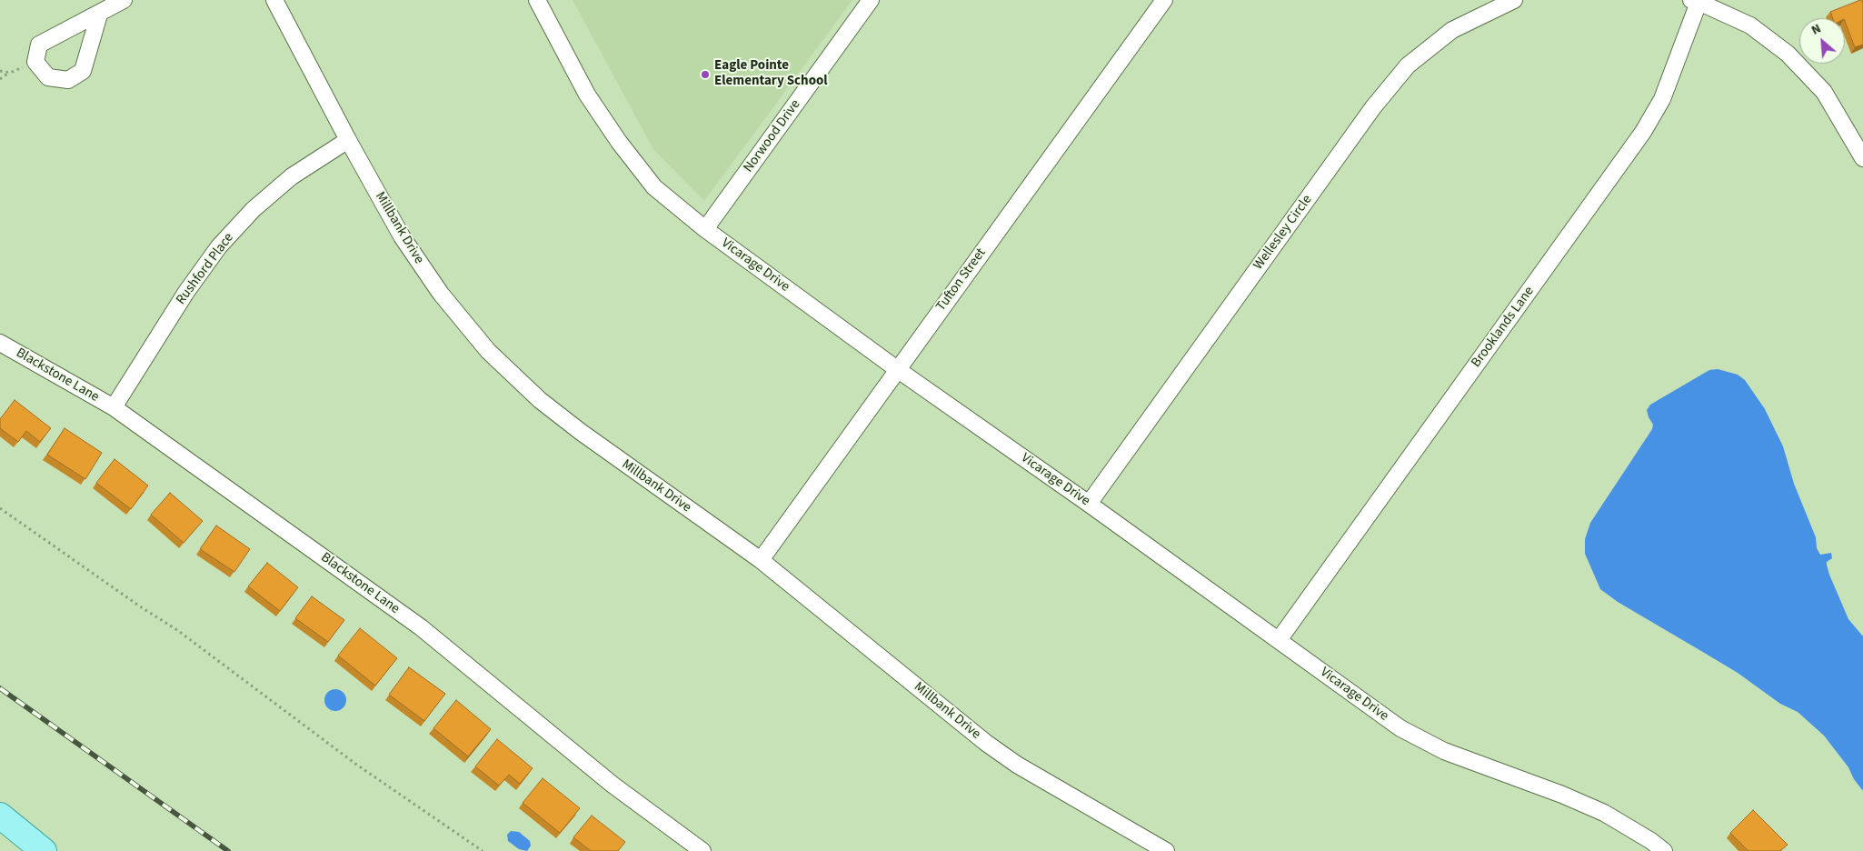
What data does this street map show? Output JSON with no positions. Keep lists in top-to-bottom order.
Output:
{
  "streets": {
    "street": [
      "Norwood Drive",
      "Millbank Drive",
      "Wellesley Circle",
      "Vicarage Drive",
      "Rushford Place",
      "Tufton Street",
      "Brooklands Lane",
      "Blackstone Lane"
    ]
  },
  "crossings": [
    ["Norwood Drive", "Vicarage Drive"],
    ["Millbank Drive", "Rushford Place"],
    ["Millbank Drive", "Tufton Street"],
    ["Wellesley Circle", "Vicarage Drive"],
    ["Vicarage Drive", "Tufton Street"],
    ["Vicarage Drive", "Brooklands Lane"],
    ["Rushford Place", "Blackstone Lane"]
  ],
  "places": ["Eagle Pointe Elementary School"],
  "north": "top left"
}
